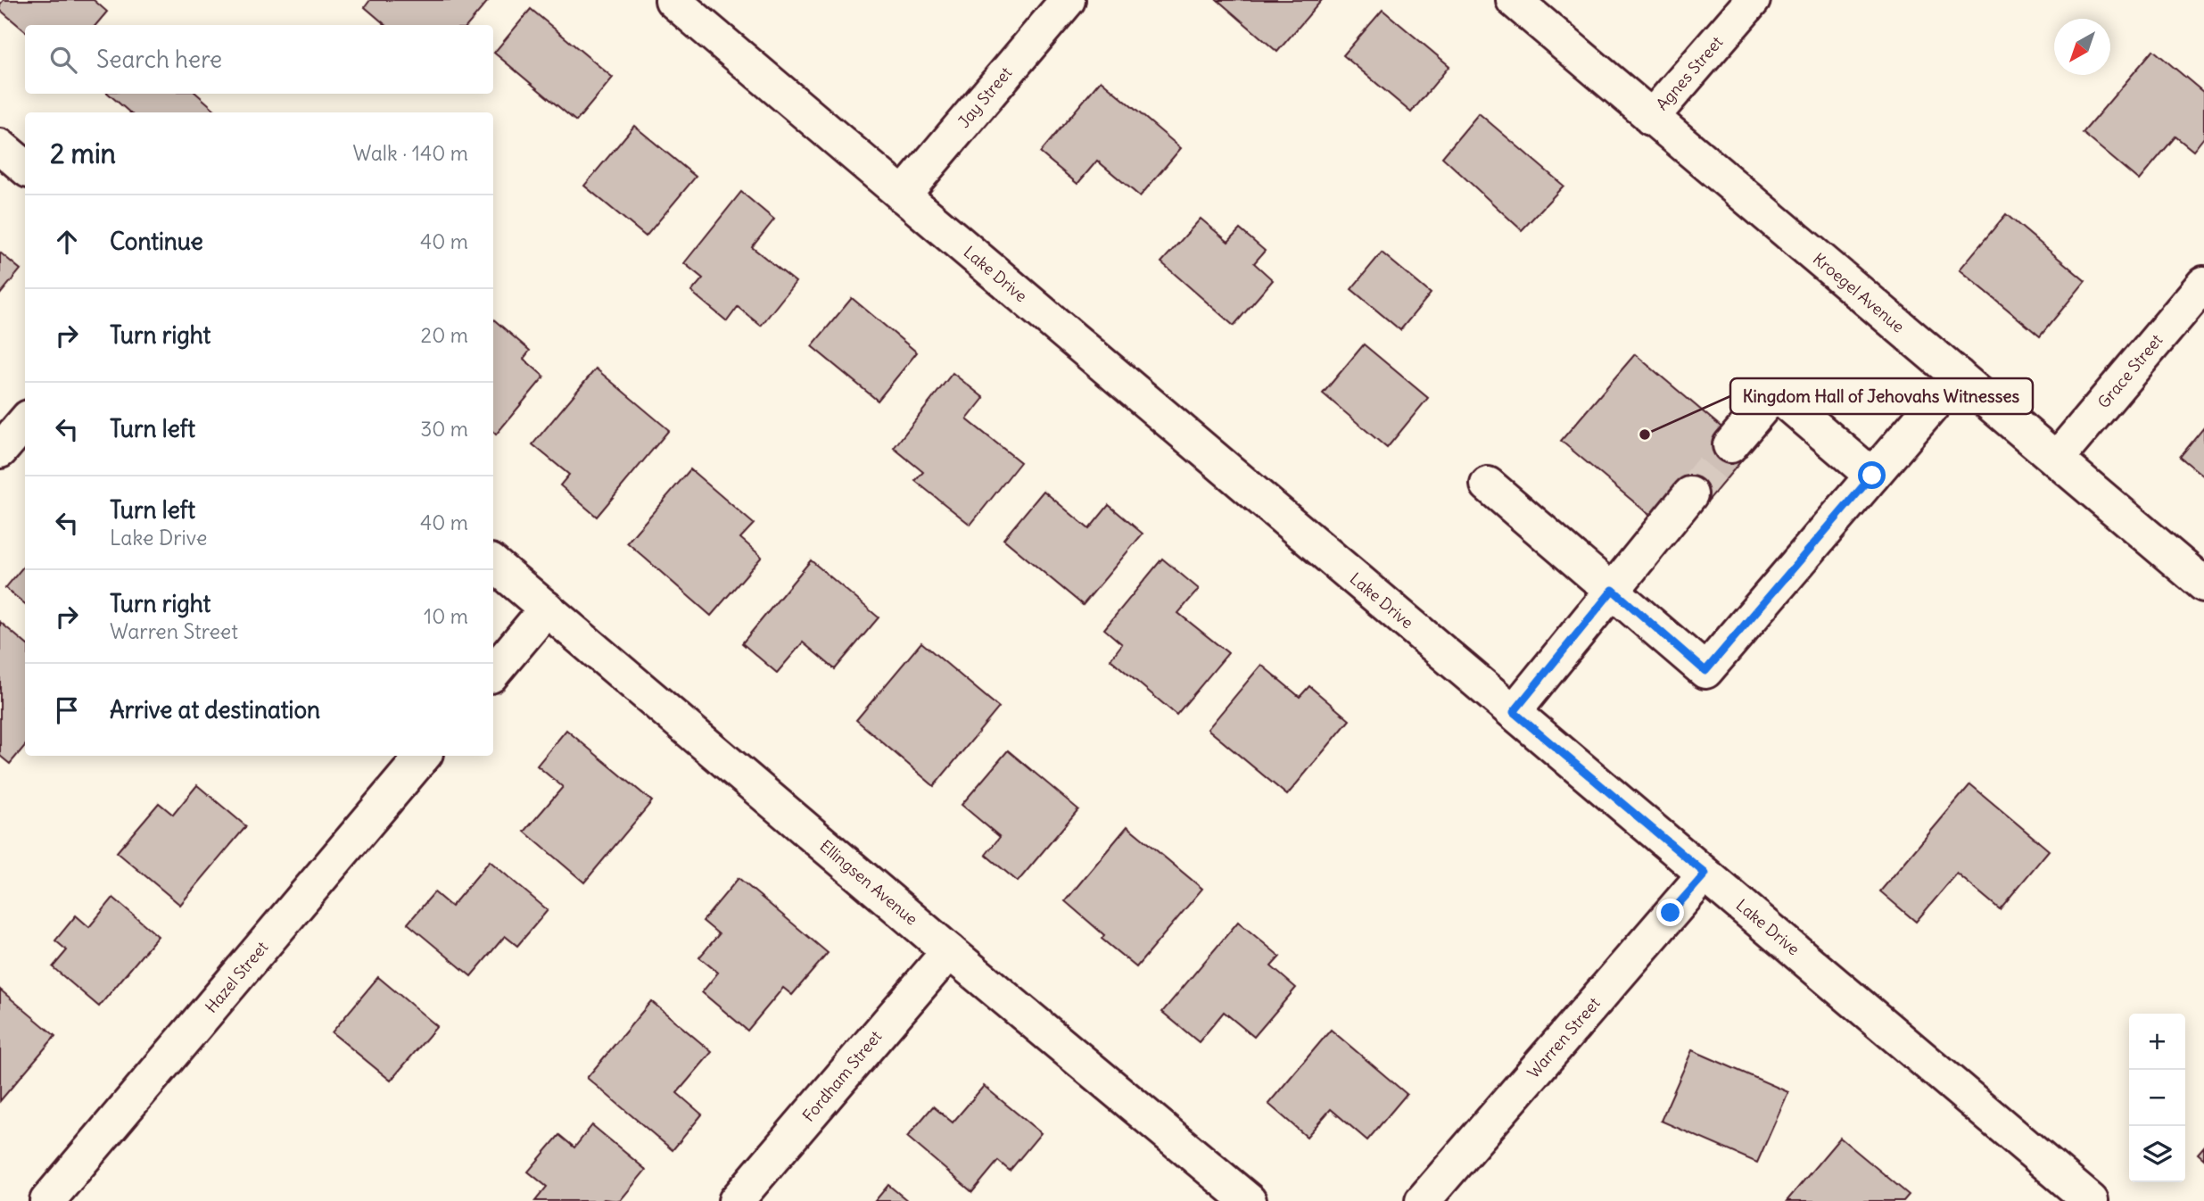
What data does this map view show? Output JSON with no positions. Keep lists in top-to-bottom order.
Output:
{
  "streets": {
    "street": [
      "Agnes Street",
      "Jay Street",
      "Lake Drive",
      "Kroegel Avenue",
      "Grace Street",
      "Ellingsen Avenue",
      "Hazel Street",
      "Warren Street",
      "Fordham Street"
    ]
  },
  "crossings": [
    ["Agnes Street", "Kroegel Avenue"],
    ["Jay Street", "Lake Drive"],
    ["Lake Drive", "Warren Street"],
    ["Kroegel Avenue", "Grace Street"],
    ["Ellingsen Avenue", "Fordham Street"]
  ],
  "places": ["Kingdom Hall of Jehovahs Witnesses"],
  "north": "bottom left",
  "page": {
    "search": "Search here",
    "heading": ["2 min", "Walk · 140 m"],
    "list": [
      ["Continue", "40 m"],
      ["Turn right", "20 m"],
      ["Turn left", "30 m"],
      ["Turn left", "Lake Drive", "40 m"],
      ["Turn right", "Warren Street", "10 m"],
      "Arrive at destination"
    ],
    "map_buttons": ["+", "−"]
  }
}
